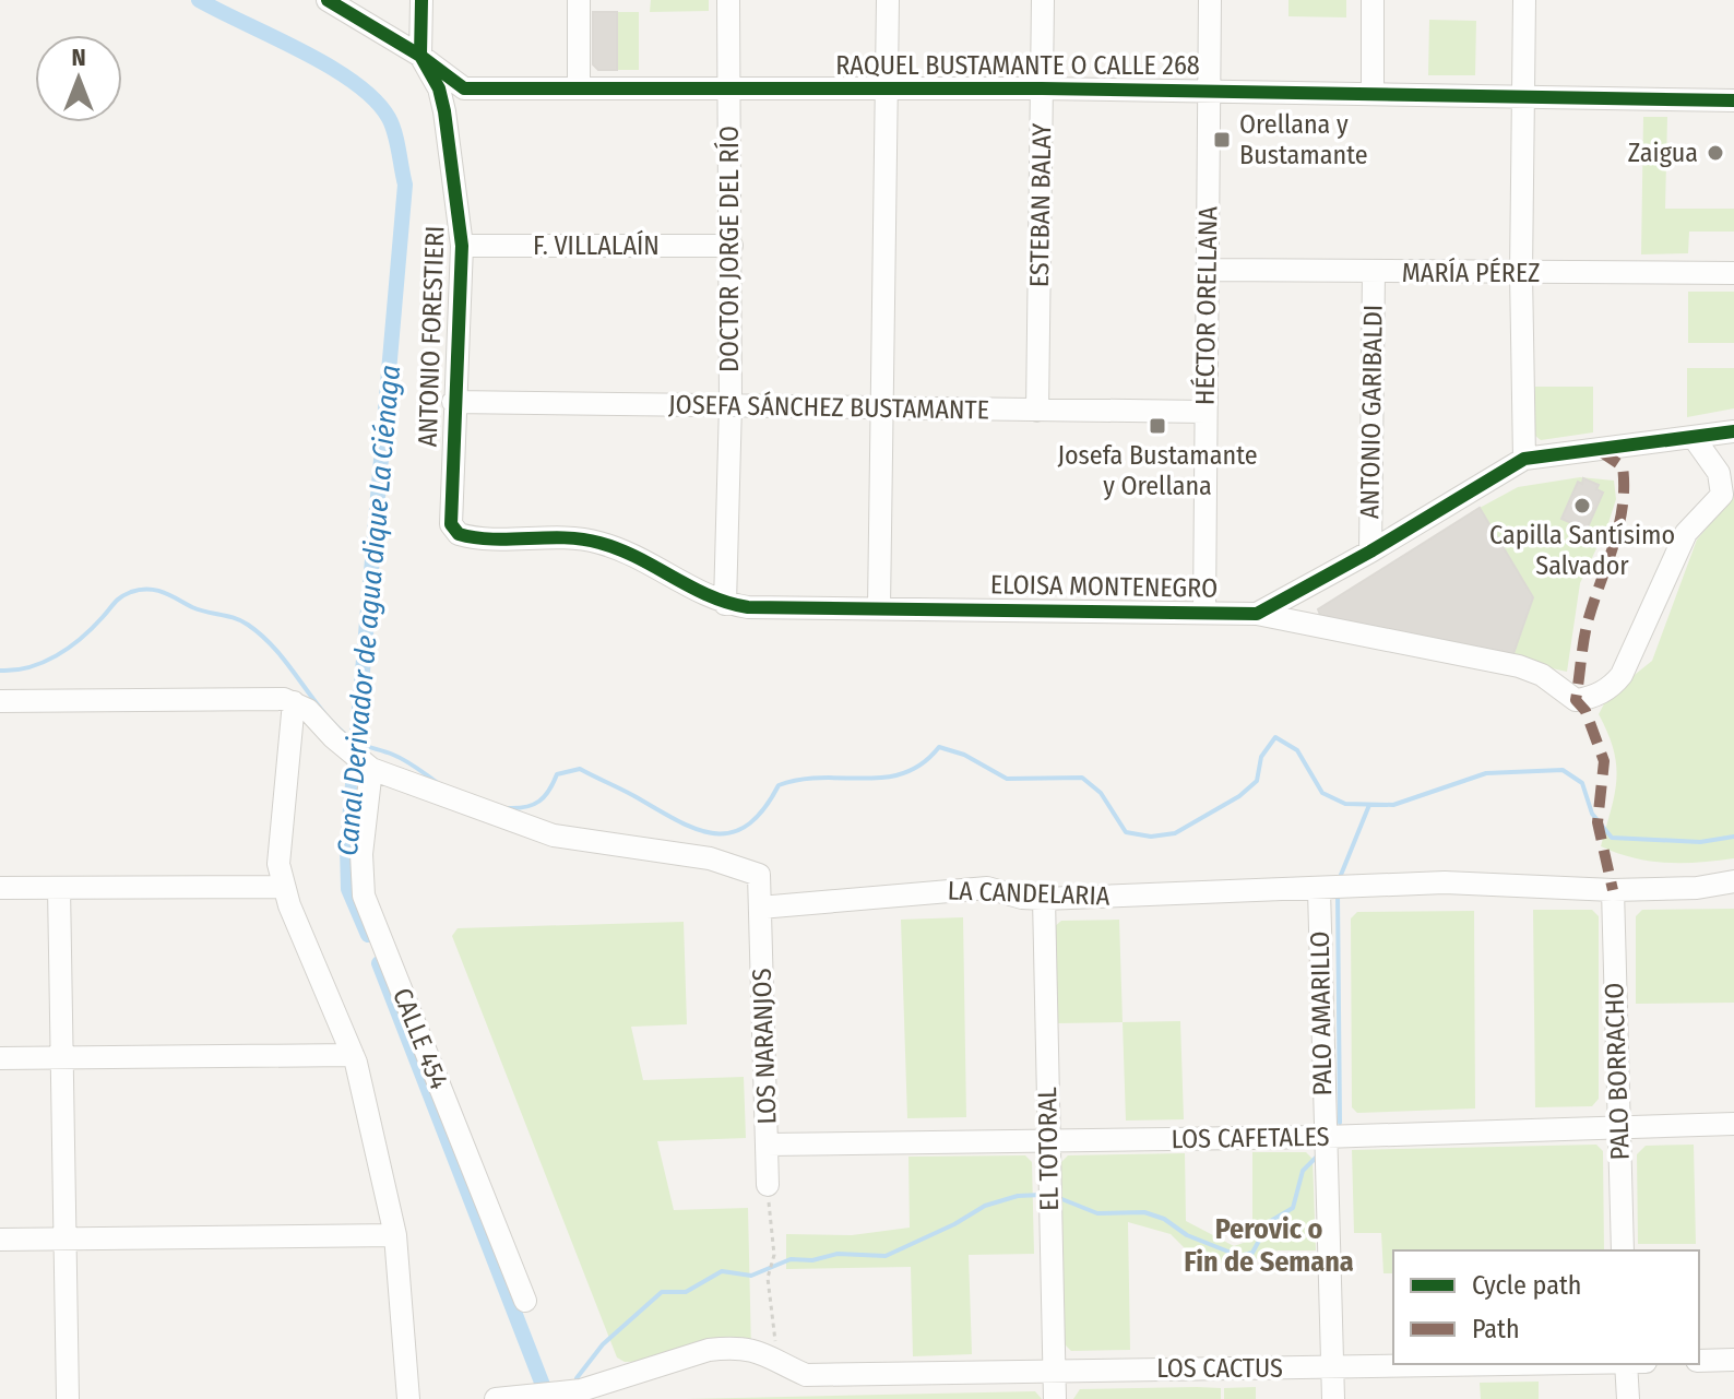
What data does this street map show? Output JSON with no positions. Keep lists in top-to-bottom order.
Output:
{
  "streets": {
    "street": [
      "RAQUEL BUSTAMANTE O CALLE 268",
      "ESTEBAN BALAY",
      "F. VILLALAÍN",
      "DOCTOR JORGE DEL RÍO",
      "MARÍA PÉREZ",
      "HÉCTOR ORELLANA",
      "ANTONIO FORESTIERI",
      "JOSEFA SÁNCHEZ BUSTAMANTE",
      "ANTONIO GARIBALDI",
      "ELOISA MONTENEGRO",
      "LA CANDELARIA",
      "PALO AMARILLO",
      "CALLE 454",
      "LOS NARANJOS",
      "PALO BORRACHO",
      "LOS CAFETALES",
      "EL TOTORAL",
      "LOS CACTUS"
    ]
  },
  "crossings": [
    ["RAQUEL BUSTAMANTE O CALLE 268", "ESTEBAN BALAY"],
    ["RAQUEL BUSTAMANTE O CALLE 268", "DOCTOR JORGE DEL RÍO"],
    ["RAQUEL BUSTAMANTE O CALLE 268", "HÉCTOR ORELLANA"],
    ["ESTEBAN BALAY", "JOSEFA SÁNCHEZ BUSTAMANTE"],
    ["F. VILLALAÍN", "DOCTOR JORGE DEL RÍO"],
    ["F. VILLALAÍN", "ANTONIO FORESTIERI"],
    ["DOCTOR JORGE DEL RÍO", "JOSEFA SÁNCHEZ BUSTAMANTE"],
    ["DOCTOR JORGE DEL RÍO", "ELOISA MONTENEGRO"],
    ["MARÍA PÉREZ", "HÉCTOR ORELLANA"],
    ["MARÍA PÉREZ", "ANTONIO GARIBALDI"],
    ["HÉCTOR ORELLANA", "JOSEFA SÁNCHEZ BUSTAMANTE"],
    ["HÉCTOR ORELLANA", "ELOISA MONTENEGRO"],
    ["ANTONIO FORESTIERI", "JOSEFA SÁNCHEZ BUSTAMANTE"],
    ["ANTONIO FORESTIERI", "ELOISA MONTENEGRO"],
    ["LA CANDELARIA", "PALO AMARILLO"],
    ["LA CANDELARIA", "LOS NARANJOS"],
    ["LA CANDELARIA", "PALO BORRACHO"],
    ["LA CANDELARIA", "EL TOTORAL"],
    ["PALO AMARILLO", "LOS CAFETALES"],
    ["PALO AMARILLO", "LOS CACTUS"],
    ["LOS NARANJOS", "LOS CAFETALES"],
    ["PALO BORRACHO", "LOS CAFETALES"],
    ["LOS CAFETALES", "EL TOTORAL"],
    ["EL TOTORAL", "LOS CACTUS"]
  ],
  "districts": ["Perovic o Fin de Semana"],
  "water": ["Canal Derivador de agua dique La Ciénaga"],
  "places": {
    "transit": ["Orellana y Bustamante", "Josefa Bustamante y Orellana"],
    "other": ["Zaigua", "Capilla Santísimo Salvador"]
  },
  "legend": ["Cycle path", "Path"],
  "north": "top"
}
